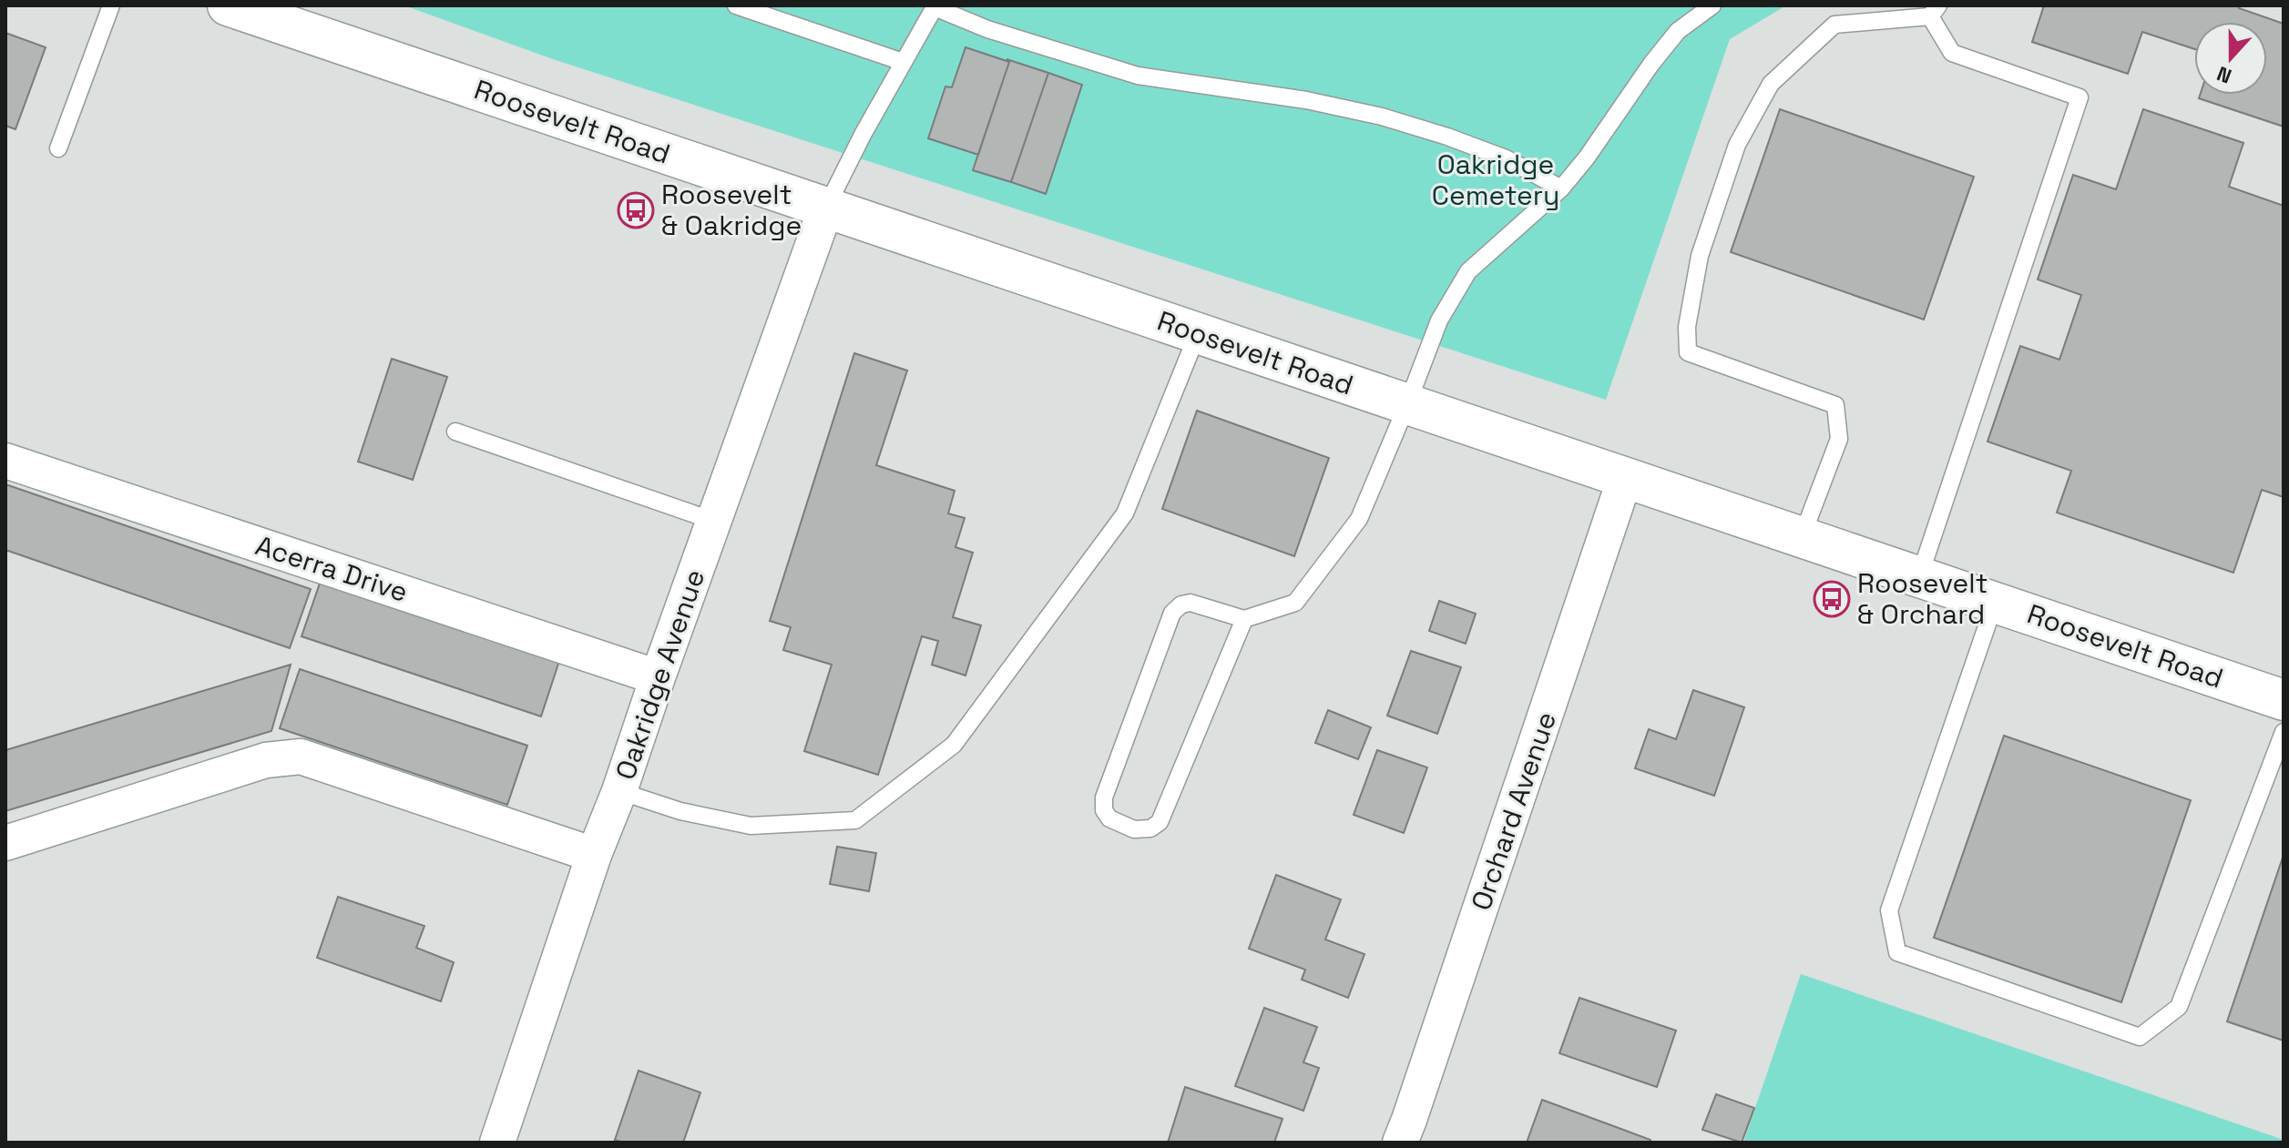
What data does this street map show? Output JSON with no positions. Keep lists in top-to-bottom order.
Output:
{
  "streets": {
    "main road": ["Roosevelt Road"],
    "street": ["Acerra Drive", "Oakridge Avenue", "Orchard Avenue"]
  },
  "crossings": [
    ["Roosevelt Road", "Oakridge Avenue"],
    ["Roosevelt Road", "Orchard Avenue"],
    ["Acerra Drive", "Oakridge Avenue"]
  ],
  "parks": ["Oakridge Cemetery"],
  "places": {
    "bus stop": ["Roosevelt & Oakridge", "Roosevelt & Orchard"]
  },
  "north": "bottom"
}
